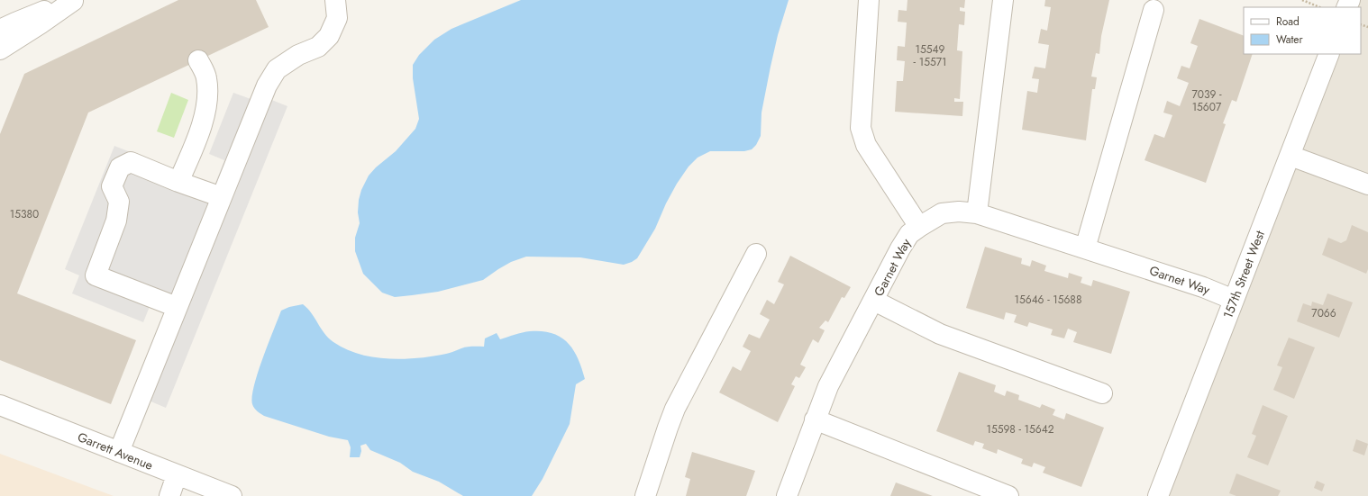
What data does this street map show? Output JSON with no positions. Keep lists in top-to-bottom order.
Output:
{
  "streets": {
    "street": ["Garnet Way", "157th Street West", "Garrett Avenue"]
  },
  "crossings": [
    ["Garnet Way", "157th Street West"]
  ],
  "house_numbers": [
    "15549 - 15571",
    "7039 - 15607",
    "15380",
    "15646 - 15688",
    "7066",
    "15598 - 15642"
  ],
  "legend": ["Road", "Water"]
}
